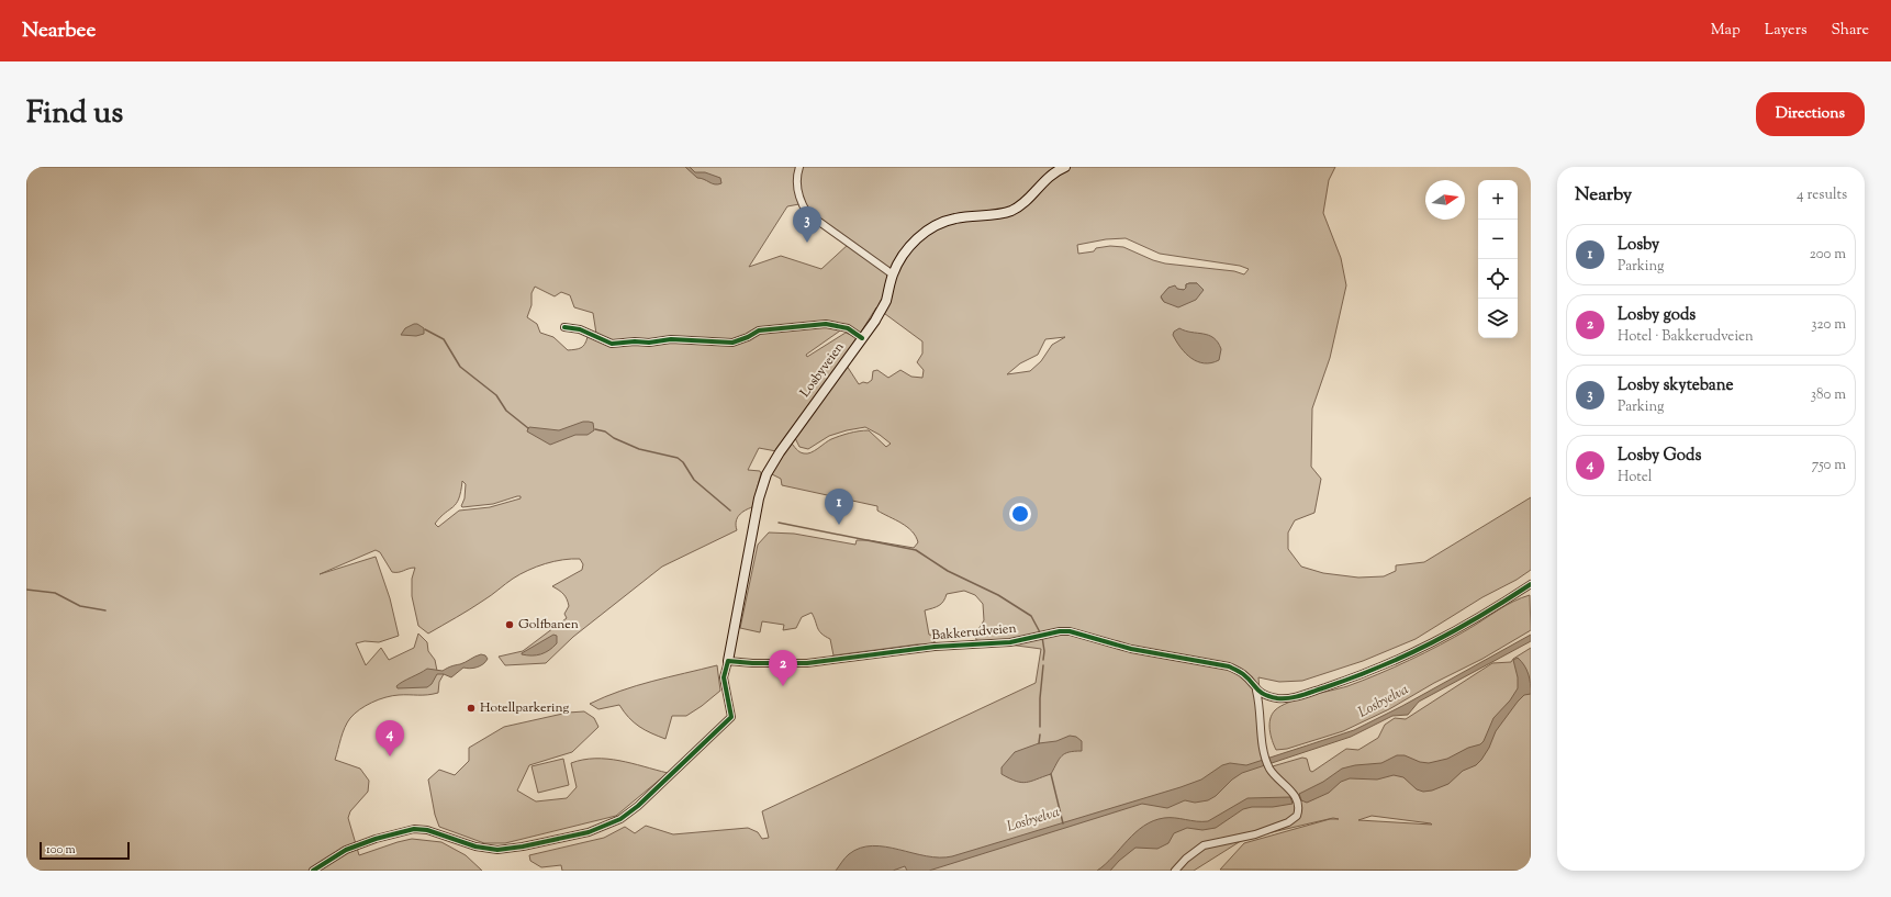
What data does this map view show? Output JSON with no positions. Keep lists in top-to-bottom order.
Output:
{
  "streets": {
    "main road": ["Losbyveien"],
    "street": ["Bakkerudveien"]
  },
  "crossings": [
    ["Losbyveien", "Bakkerudveien"]
  ],
  "water": ["Losbyelva"],
  "places": ["Golfbanen", "Hotellparkering"],
  "scale_bar": "100 m",
  "north": "right",
  "page": {
    "header": "Nearbee",
    "nav": ["Map", "Layers", "Share"],
    "title": "Find us",
    "buttons": "Directions",
    "heading": ["Nearby", "4 results"],
    "map_buttons": ["+", "−"],
    "pins": [
      "3",
      "1",
      "2",
      "4"
    ],
    "list": [
      {
        "mark": "1",
        "name": "Losby",
        "note": "Parking",
        "value": "200 m"
      },
      {
        "mark": "2",
        "name": "Losby gods",
        "note": "Hotel · Bakkerudveien",
        "value": "320 m"
      },
      {
        "mark": "3",
        "name": "Losby skytebane",
        "note": "Parking",
        "value": "380 m"
      },
      {
        "mark": "4",
        "name": "Losby Gods",
        "note": "Hotel",
        "value": "750 m"
      }
    ],
    "scale": "100 m"
  }
}
